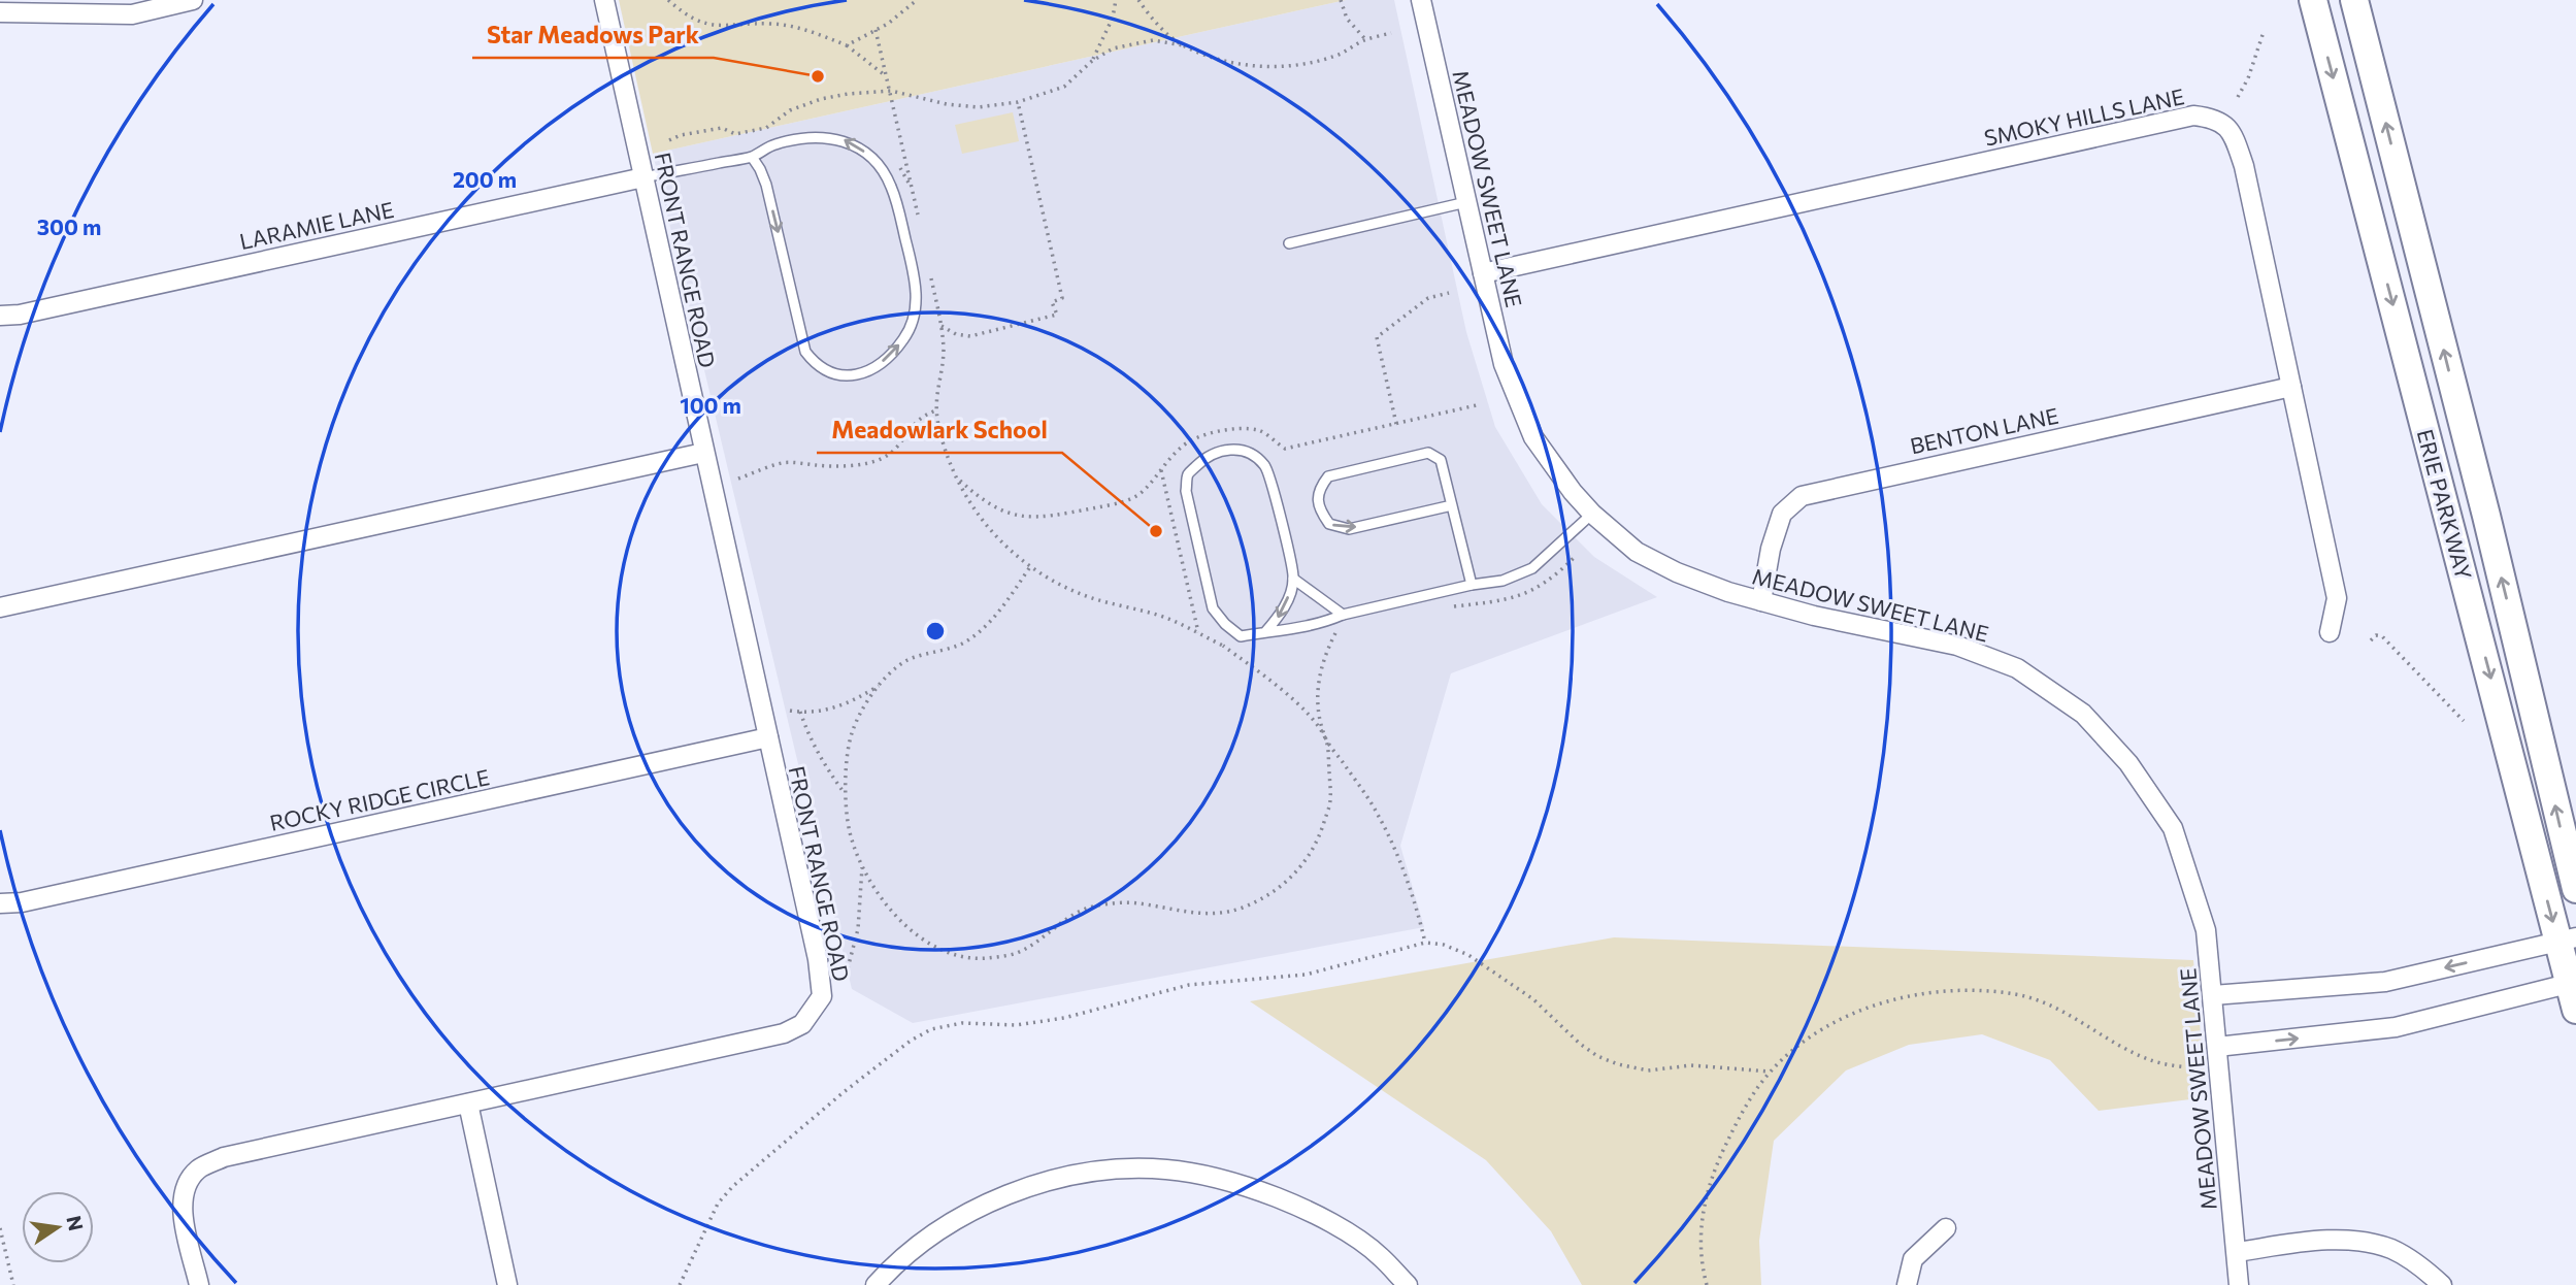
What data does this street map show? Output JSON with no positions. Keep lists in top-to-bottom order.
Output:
{
  "streets": {
    "main road": ["ERIE PARKWAY"],
    "street": [
      "SMOKY HILLS LANE",
      "MEADOW SWEET LANE",
      "LARAMIE LANE",
      "FRONT RANGE ROAD",
      "BENTON LANE",
      "ROCKY RIDGE CIRCLE"
    ]
  },
  "crossings": [
    ["SMOKY HILLS LANE", "MEADOW SWEET LANE"],
    ["SMOKY HILLS LANE", "BENTON LANE"],
    ["MEADOW SWEET LANE", "BENTON LANE"],
    ["LARAMIE LANE", "FRONT RANGE ROAD"],
    ["FRONT RANGE ROAD", "ROCKY RIDGE CIRCLE"]
  ],
  "places": ["Star Meadows Park", "Meadowlark School"],
  "north": "right",
  "rings": ["200 m", "300 m", "100 m"]
}
